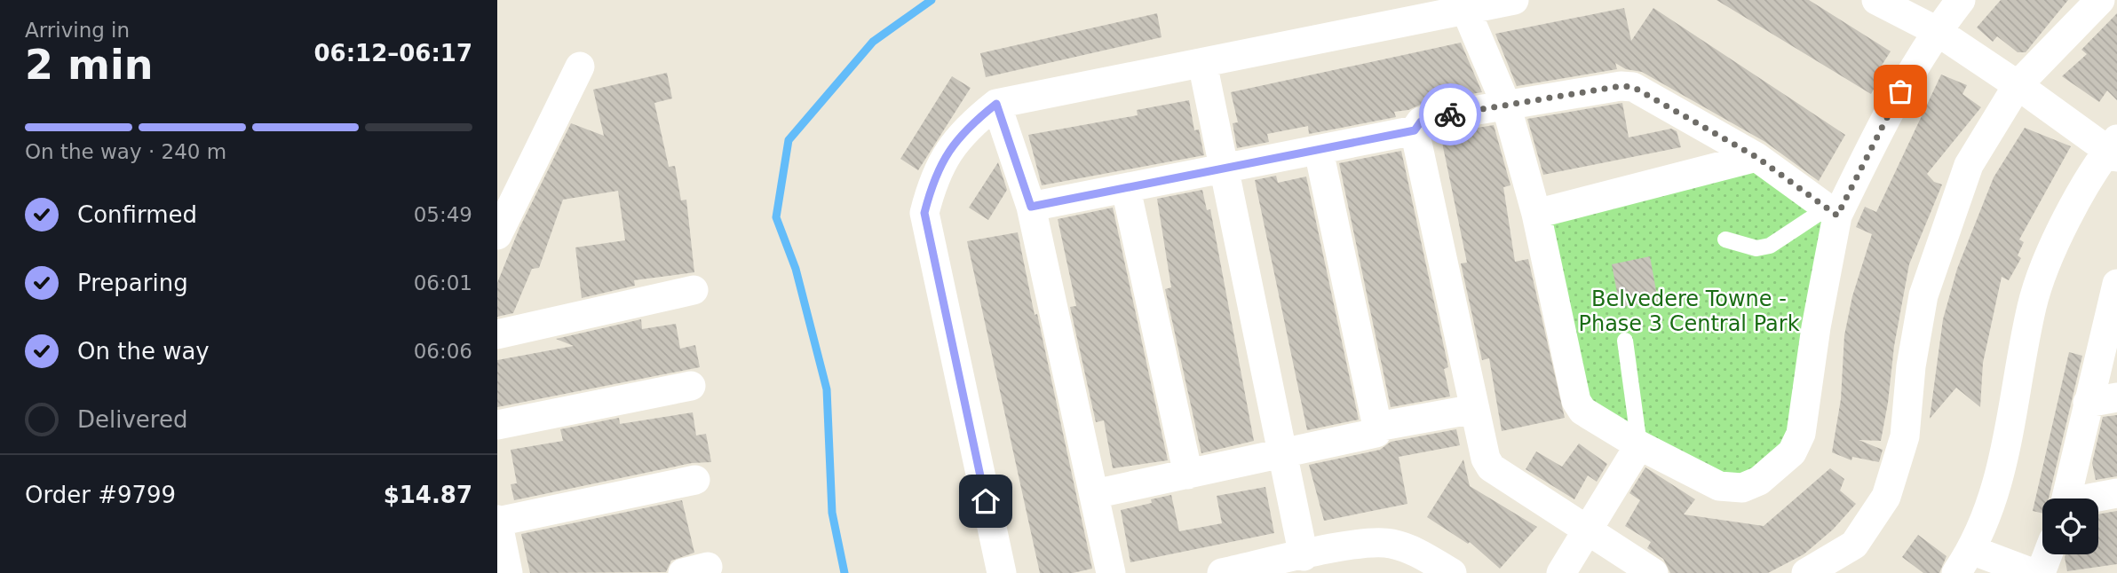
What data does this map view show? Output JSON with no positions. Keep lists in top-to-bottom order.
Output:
{
  "parks": ["Belvedere Towne - Phase 3 Central Park"],
  "page": {
    "heading": ["2 min", "Arriving in", "06:12–06:17"],
    "panel": ["Order #9799", "$14.87"],
    "bar": "On the way · 240 m",
    "list": [
      ["Confirmed", "05:49"],
      ["Preparing", "06:01"],
      ["On the way", "06:06"],
      "Delivered"
    ]
  }
}
